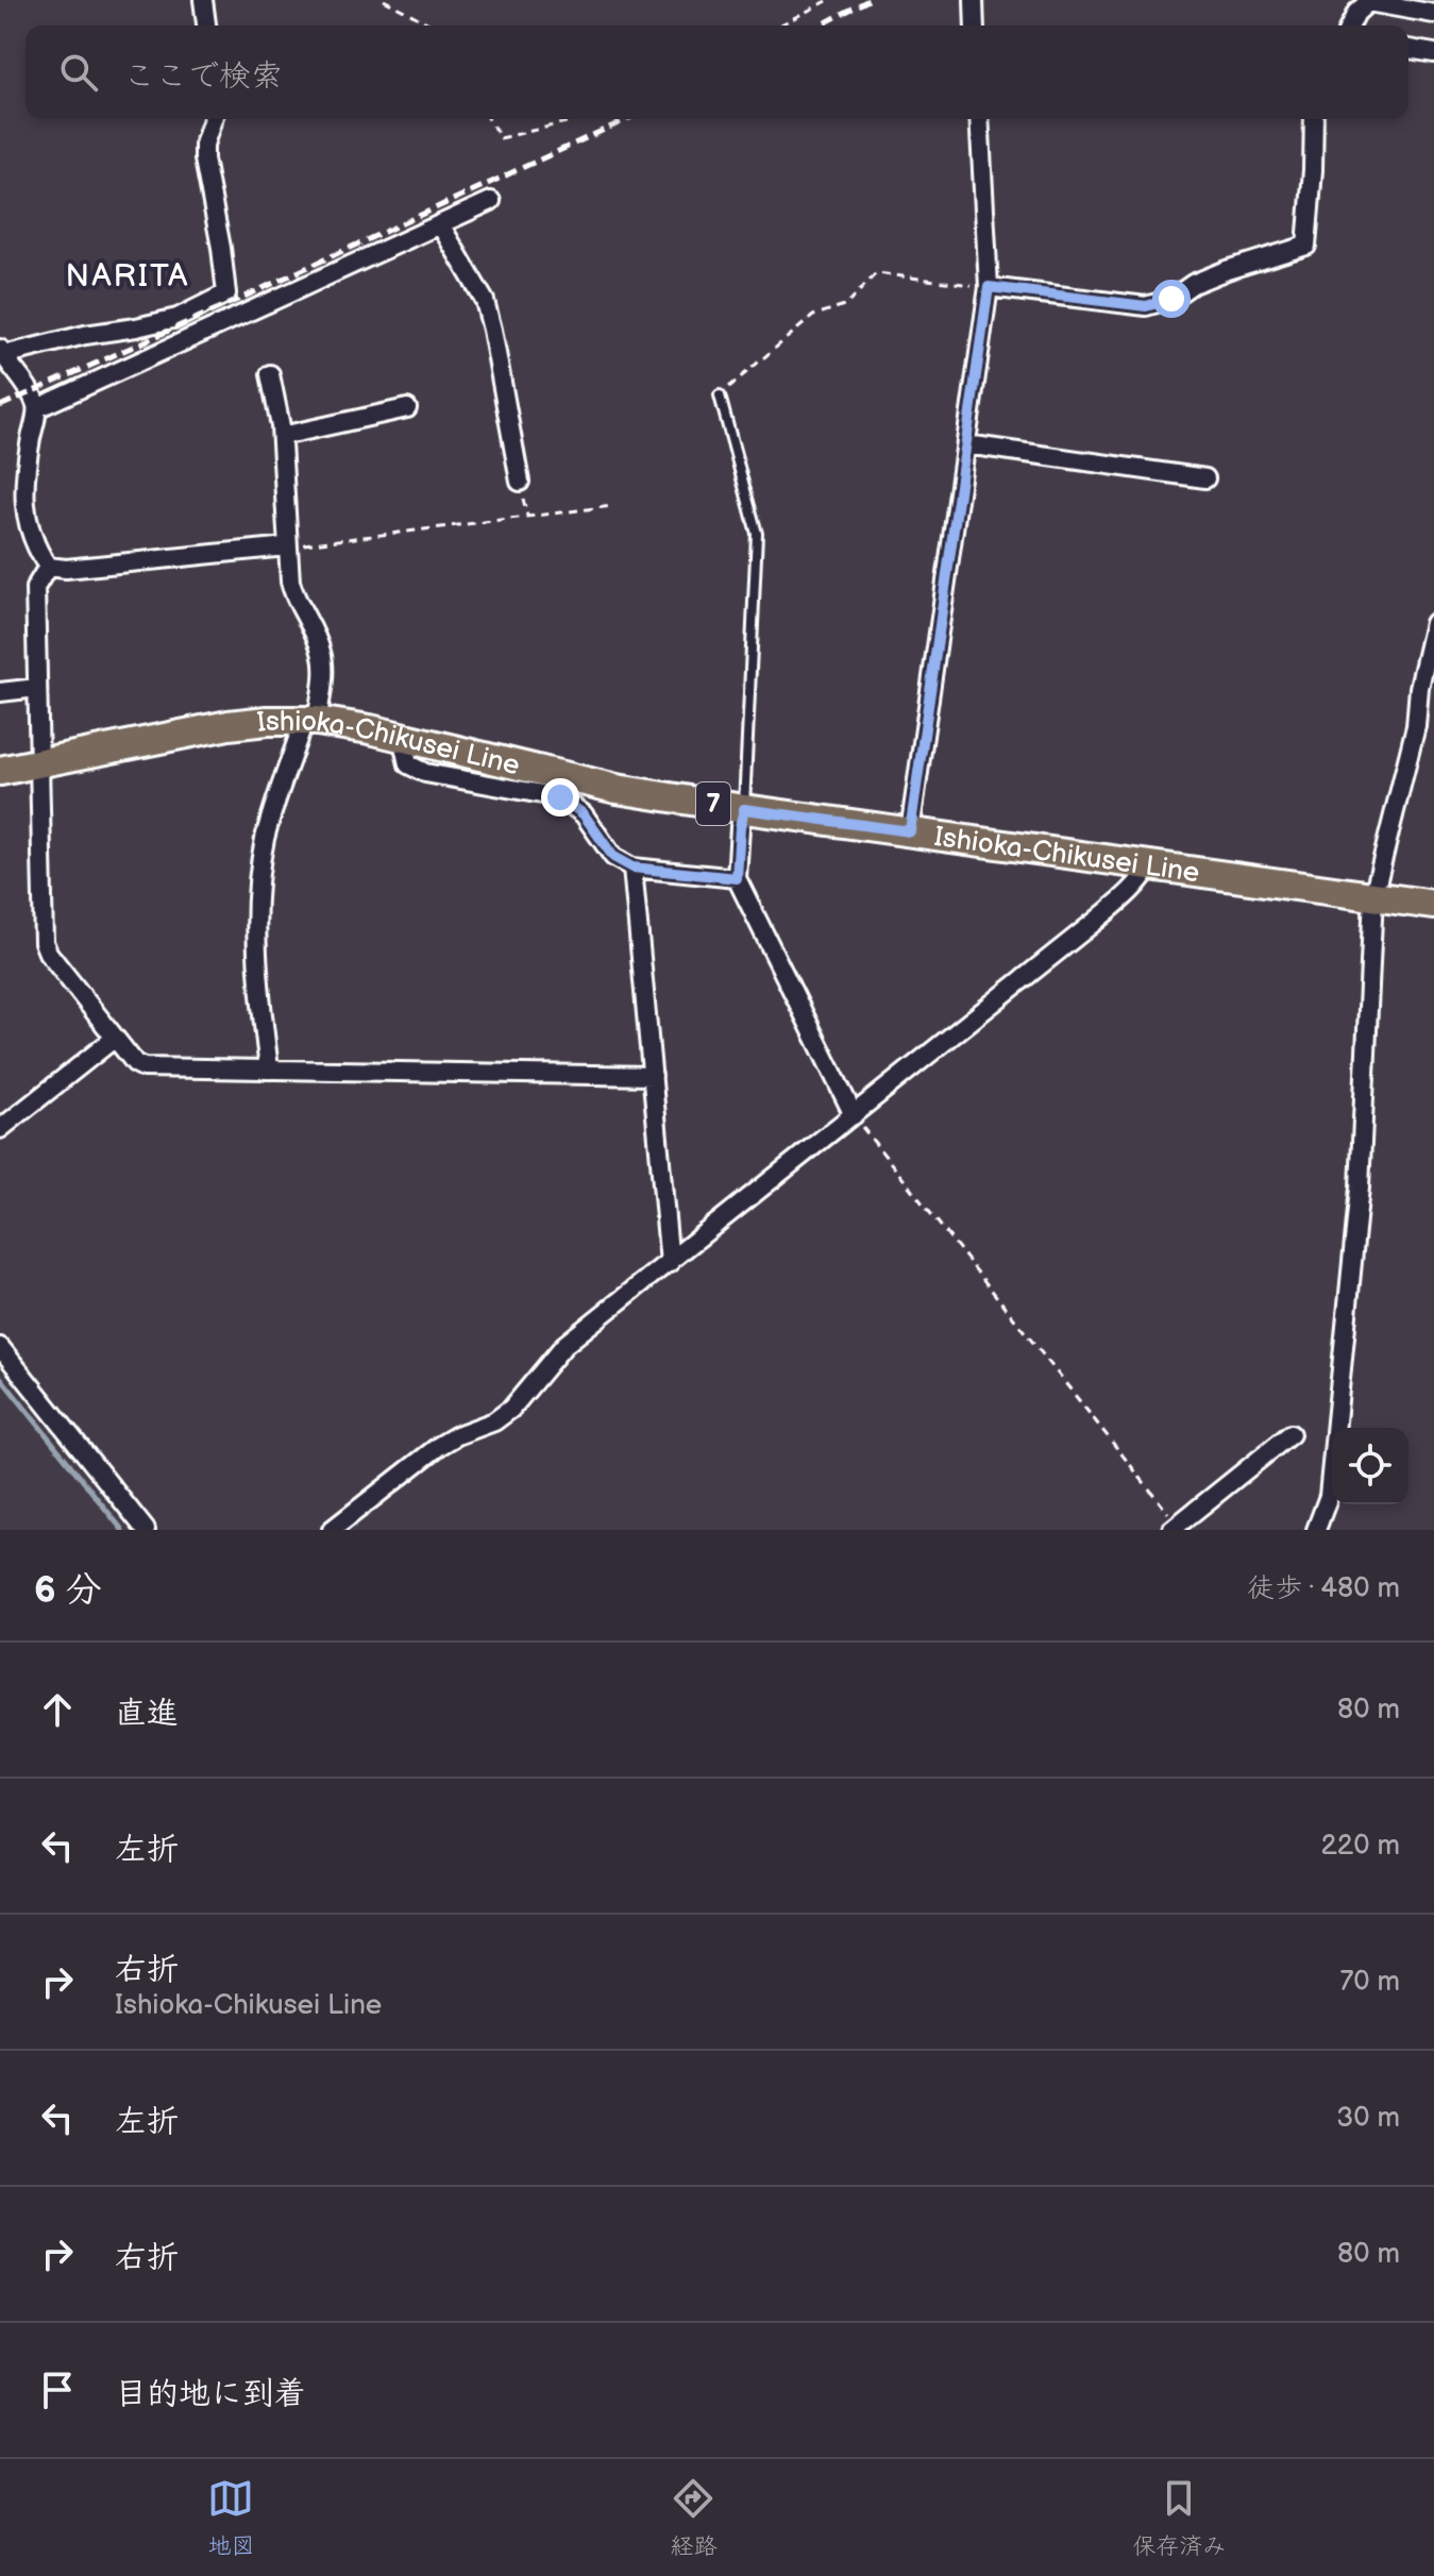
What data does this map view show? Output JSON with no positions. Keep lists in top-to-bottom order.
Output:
{
  "streets": {
    "main road": ["Ishioka-Chikusei Line", "7"]
  },
  "districts": ["NARITA"],
  "page": {
    "search": "ここで検索",
    "heading": ["6 分", "徒歩 · 480 m"],
    "list": [
      ["直進", "80 m"],
      ["左折", "220 m"],
      ["右折", "Ishioka-Chikusei Line", "70 m"],
      ["左折", "30 m"],
      ["右折", "80 m"],
      "目的地に到着"
    ],
    "nav": ["地図", "経路", "保存済み"]
  }
}
